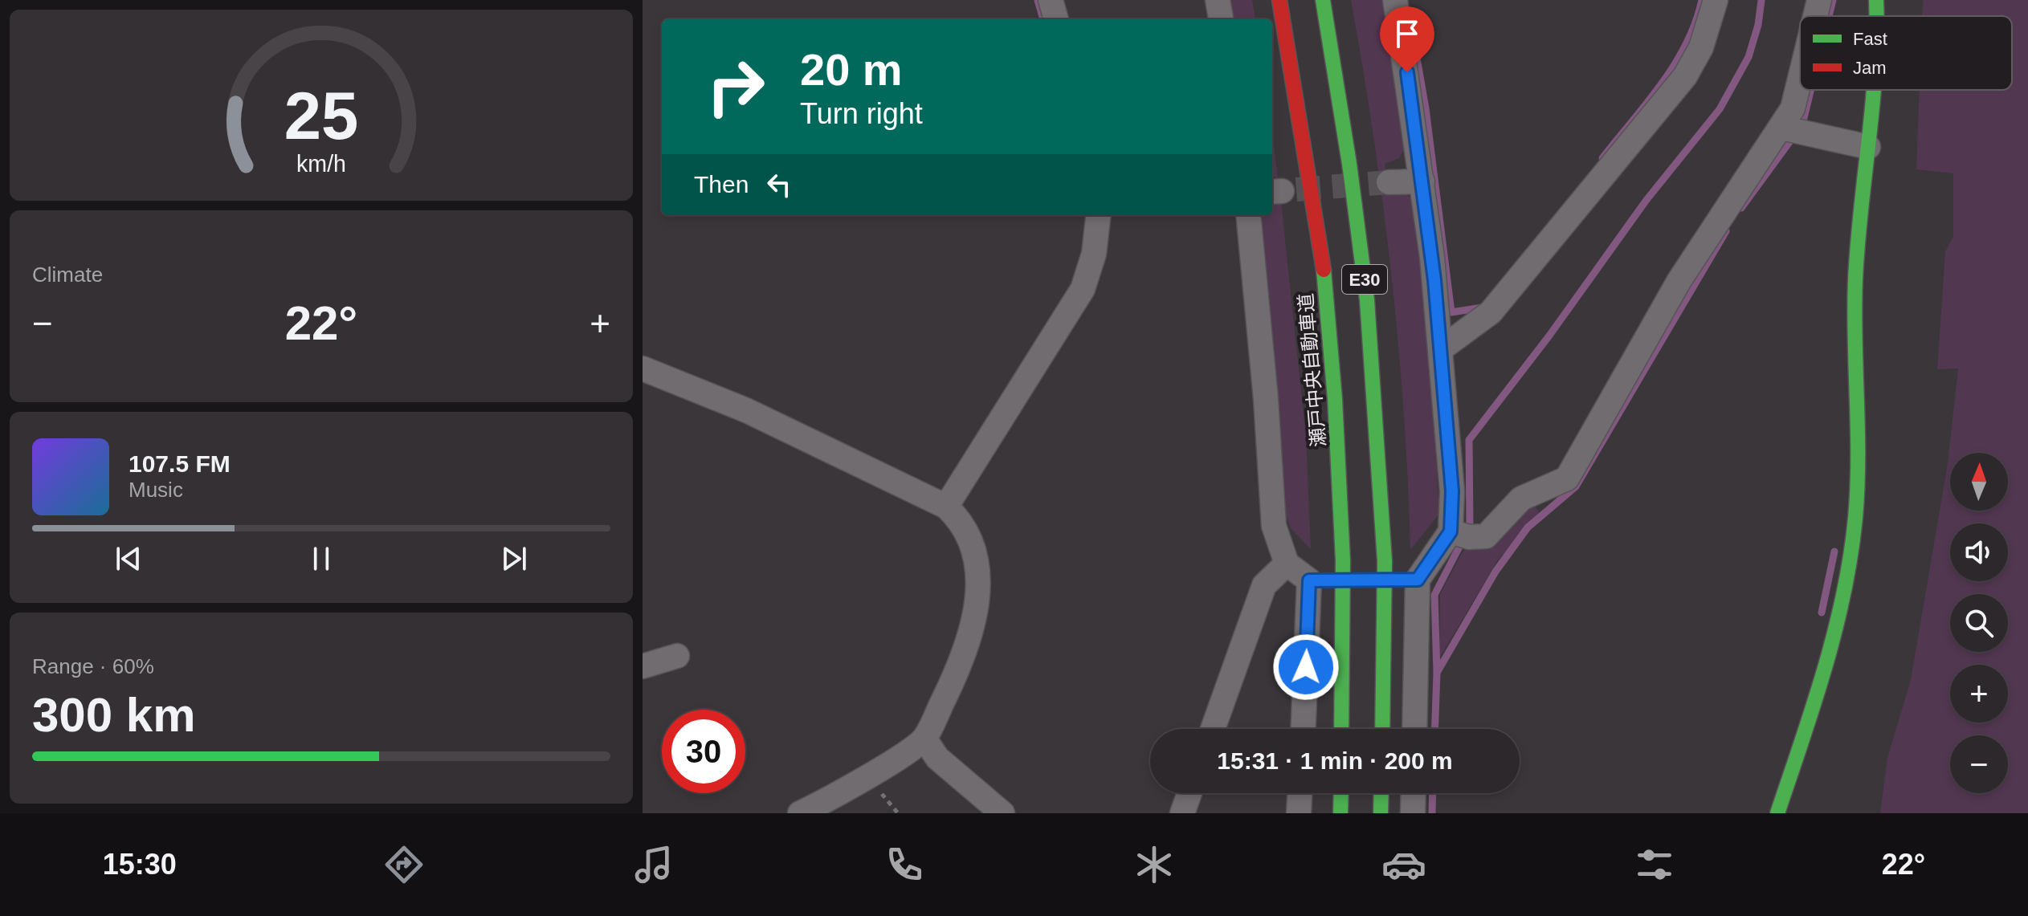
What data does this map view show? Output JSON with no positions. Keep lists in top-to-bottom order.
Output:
{
  "streets": {
    "main road": ["E30", "瀬戸中央自動車道"]
  },
  "legend": ["Fast", "Jam"],
  "north": "top",
  "page": {
    "turn": ["20 m", "Turn right"],
    "then": "Then",
    "tile": [
      "Climate",
      ["Range · 60%", "300 km"]
    ],
    "heat": ["−", "22°", "+"],
    "song": ["107.5 FM", "Music"],
    "map_buttons": ["+", "−"],
    "limit": "30",
    "trip": "15:31 · 1 min · 200 m",
    "tabs": ["15:30", "22°"],
    "gauge": ["25", "km/h"]
  }
}
